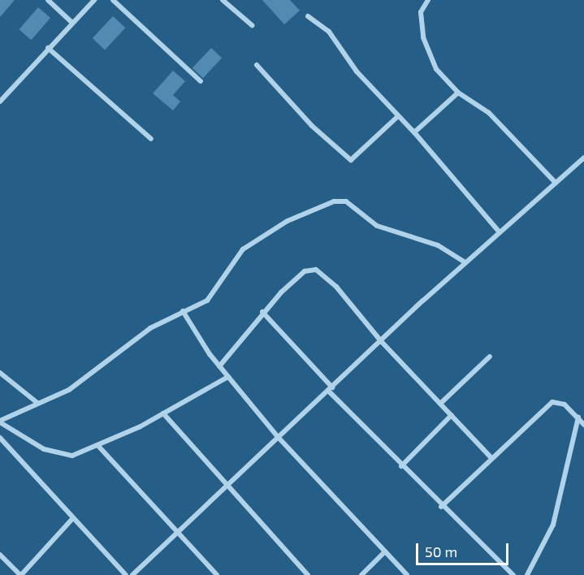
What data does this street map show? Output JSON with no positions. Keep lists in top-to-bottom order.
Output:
{
  "scale_bar": "50 m"
}
